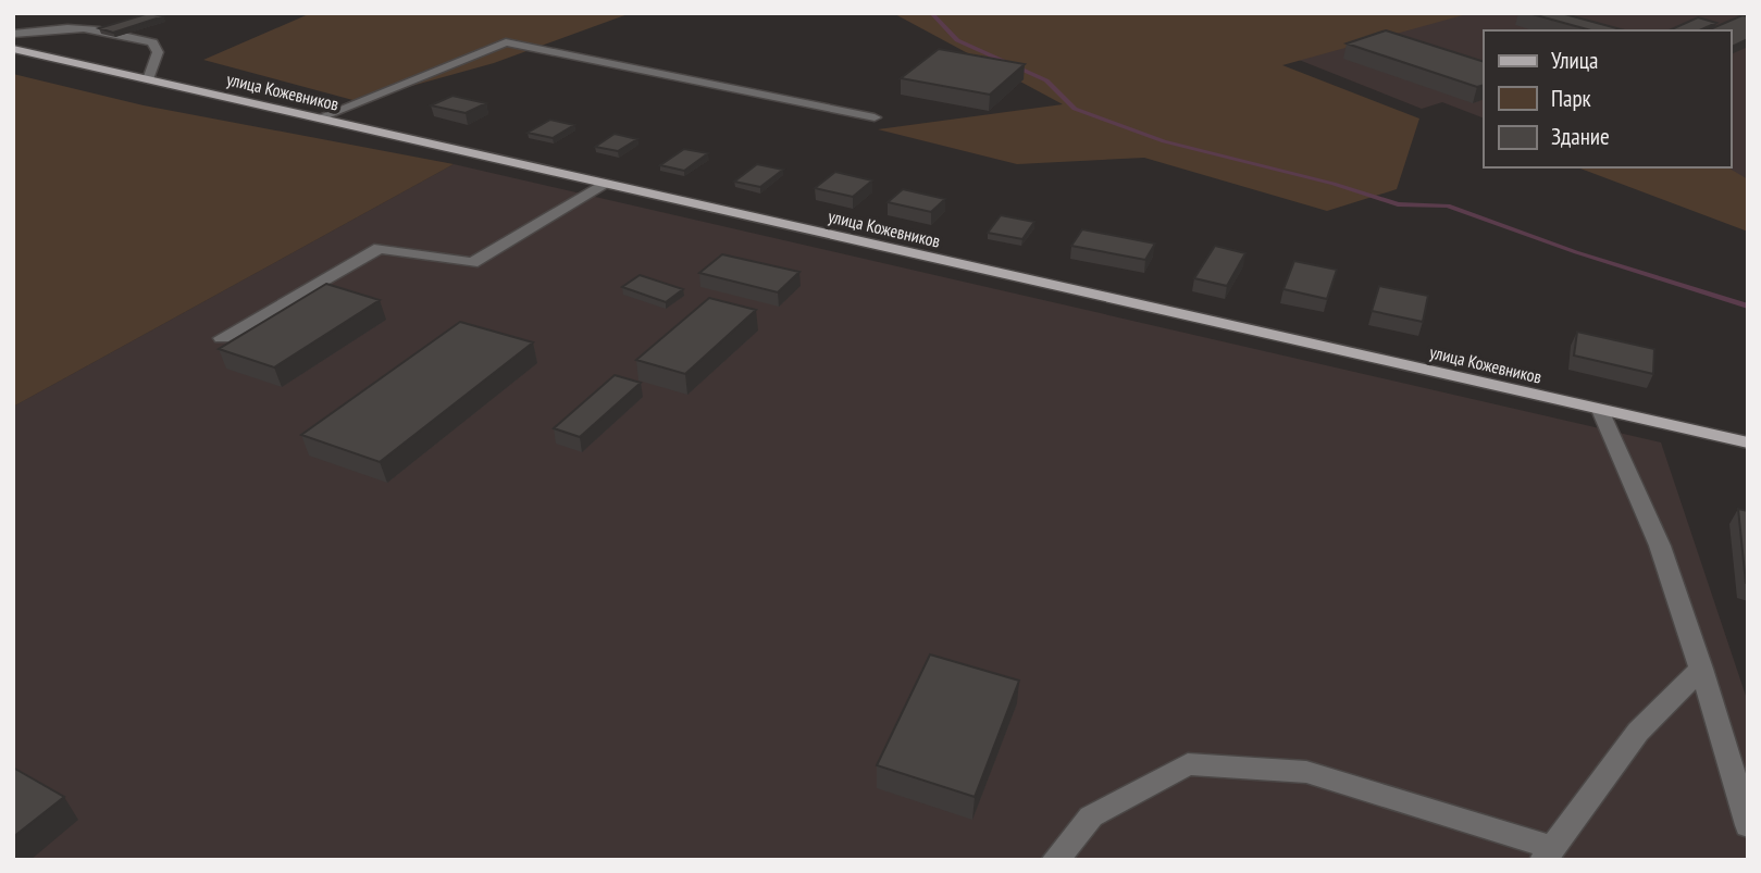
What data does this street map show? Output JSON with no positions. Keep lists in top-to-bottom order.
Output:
{
  "streets": {
    "main road": ["улица Кожевников"]
  },
  "legend": ["Улица", "Парк", "Здание"]
}
